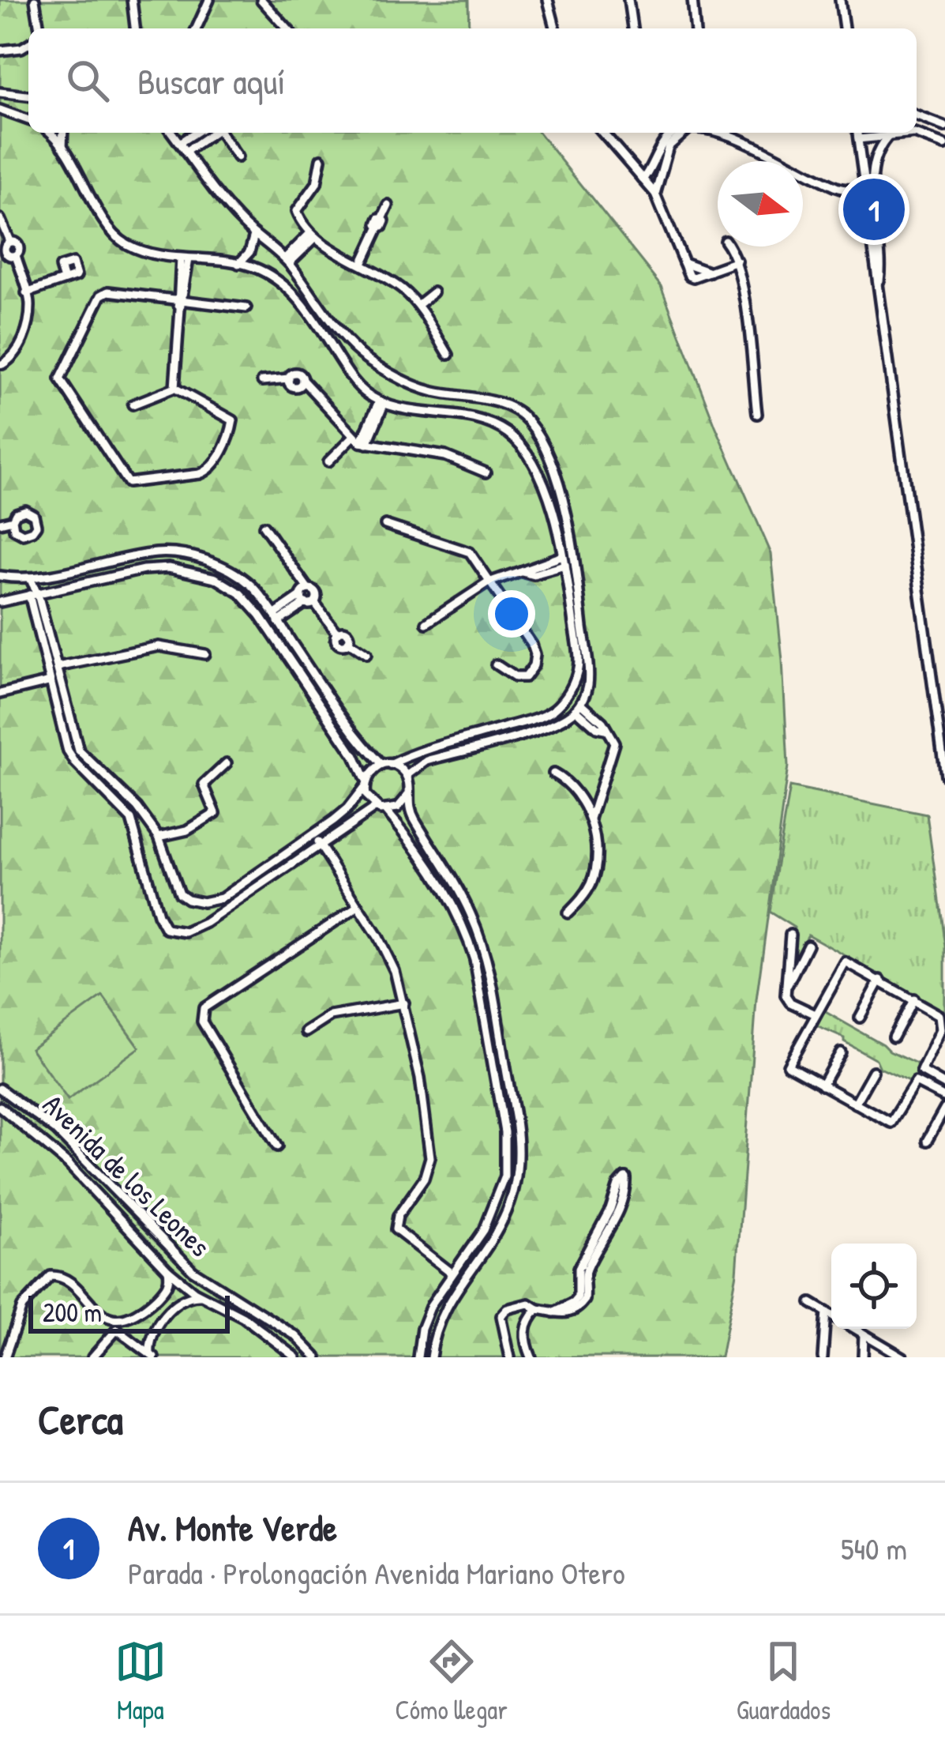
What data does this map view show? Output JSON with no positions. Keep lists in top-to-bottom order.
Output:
{
  "streets": {
    "street": ["Avenida de los Leones"]
  },
  "scale_bar": "200 m",
  "north": "right",
  "page": {
    "search": "Buscar aquí",
    "pins": "1",
    "scale": "200 m",
    "heading": "Cerca",
    "list": [
      {
        "mark": "1",
        "name": "Av. Monte Verde",
        "note": "Parada · Prolongación Avenida Mariano Otero",
        "value": "540 m"
      }
    ],
    "nav": ["Mapa", "Cómo llegar", "Guardados"]
  }
}
